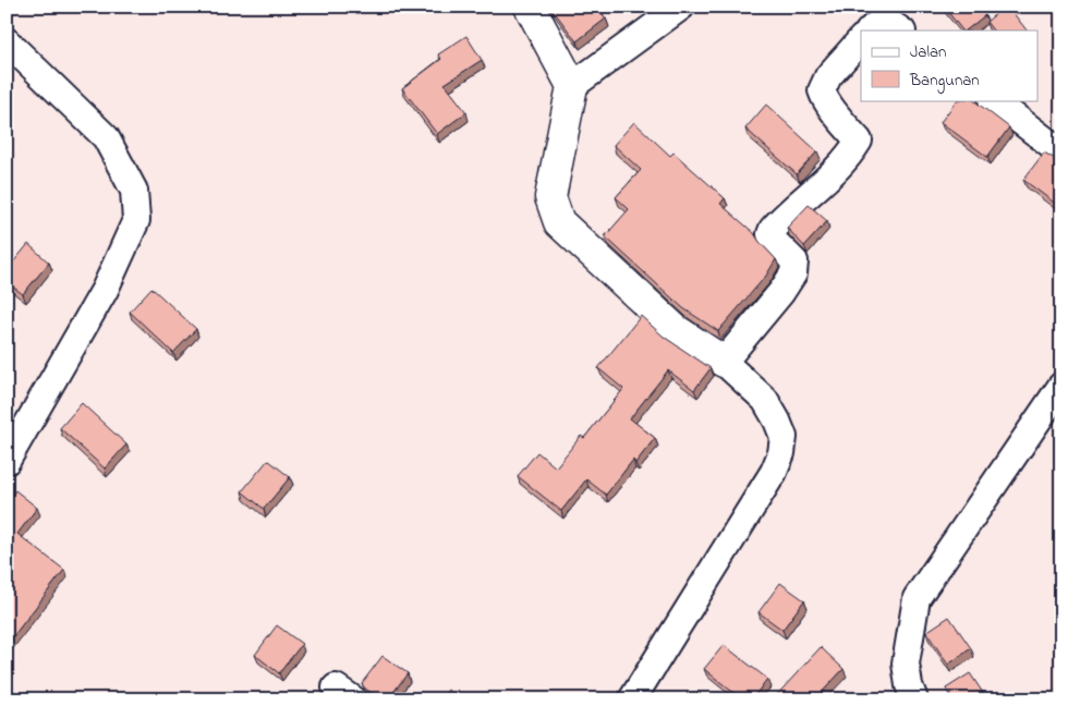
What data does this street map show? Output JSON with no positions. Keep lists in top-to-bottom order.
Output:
{
  "legend": ["Jalan", "Bangunan"]
}
